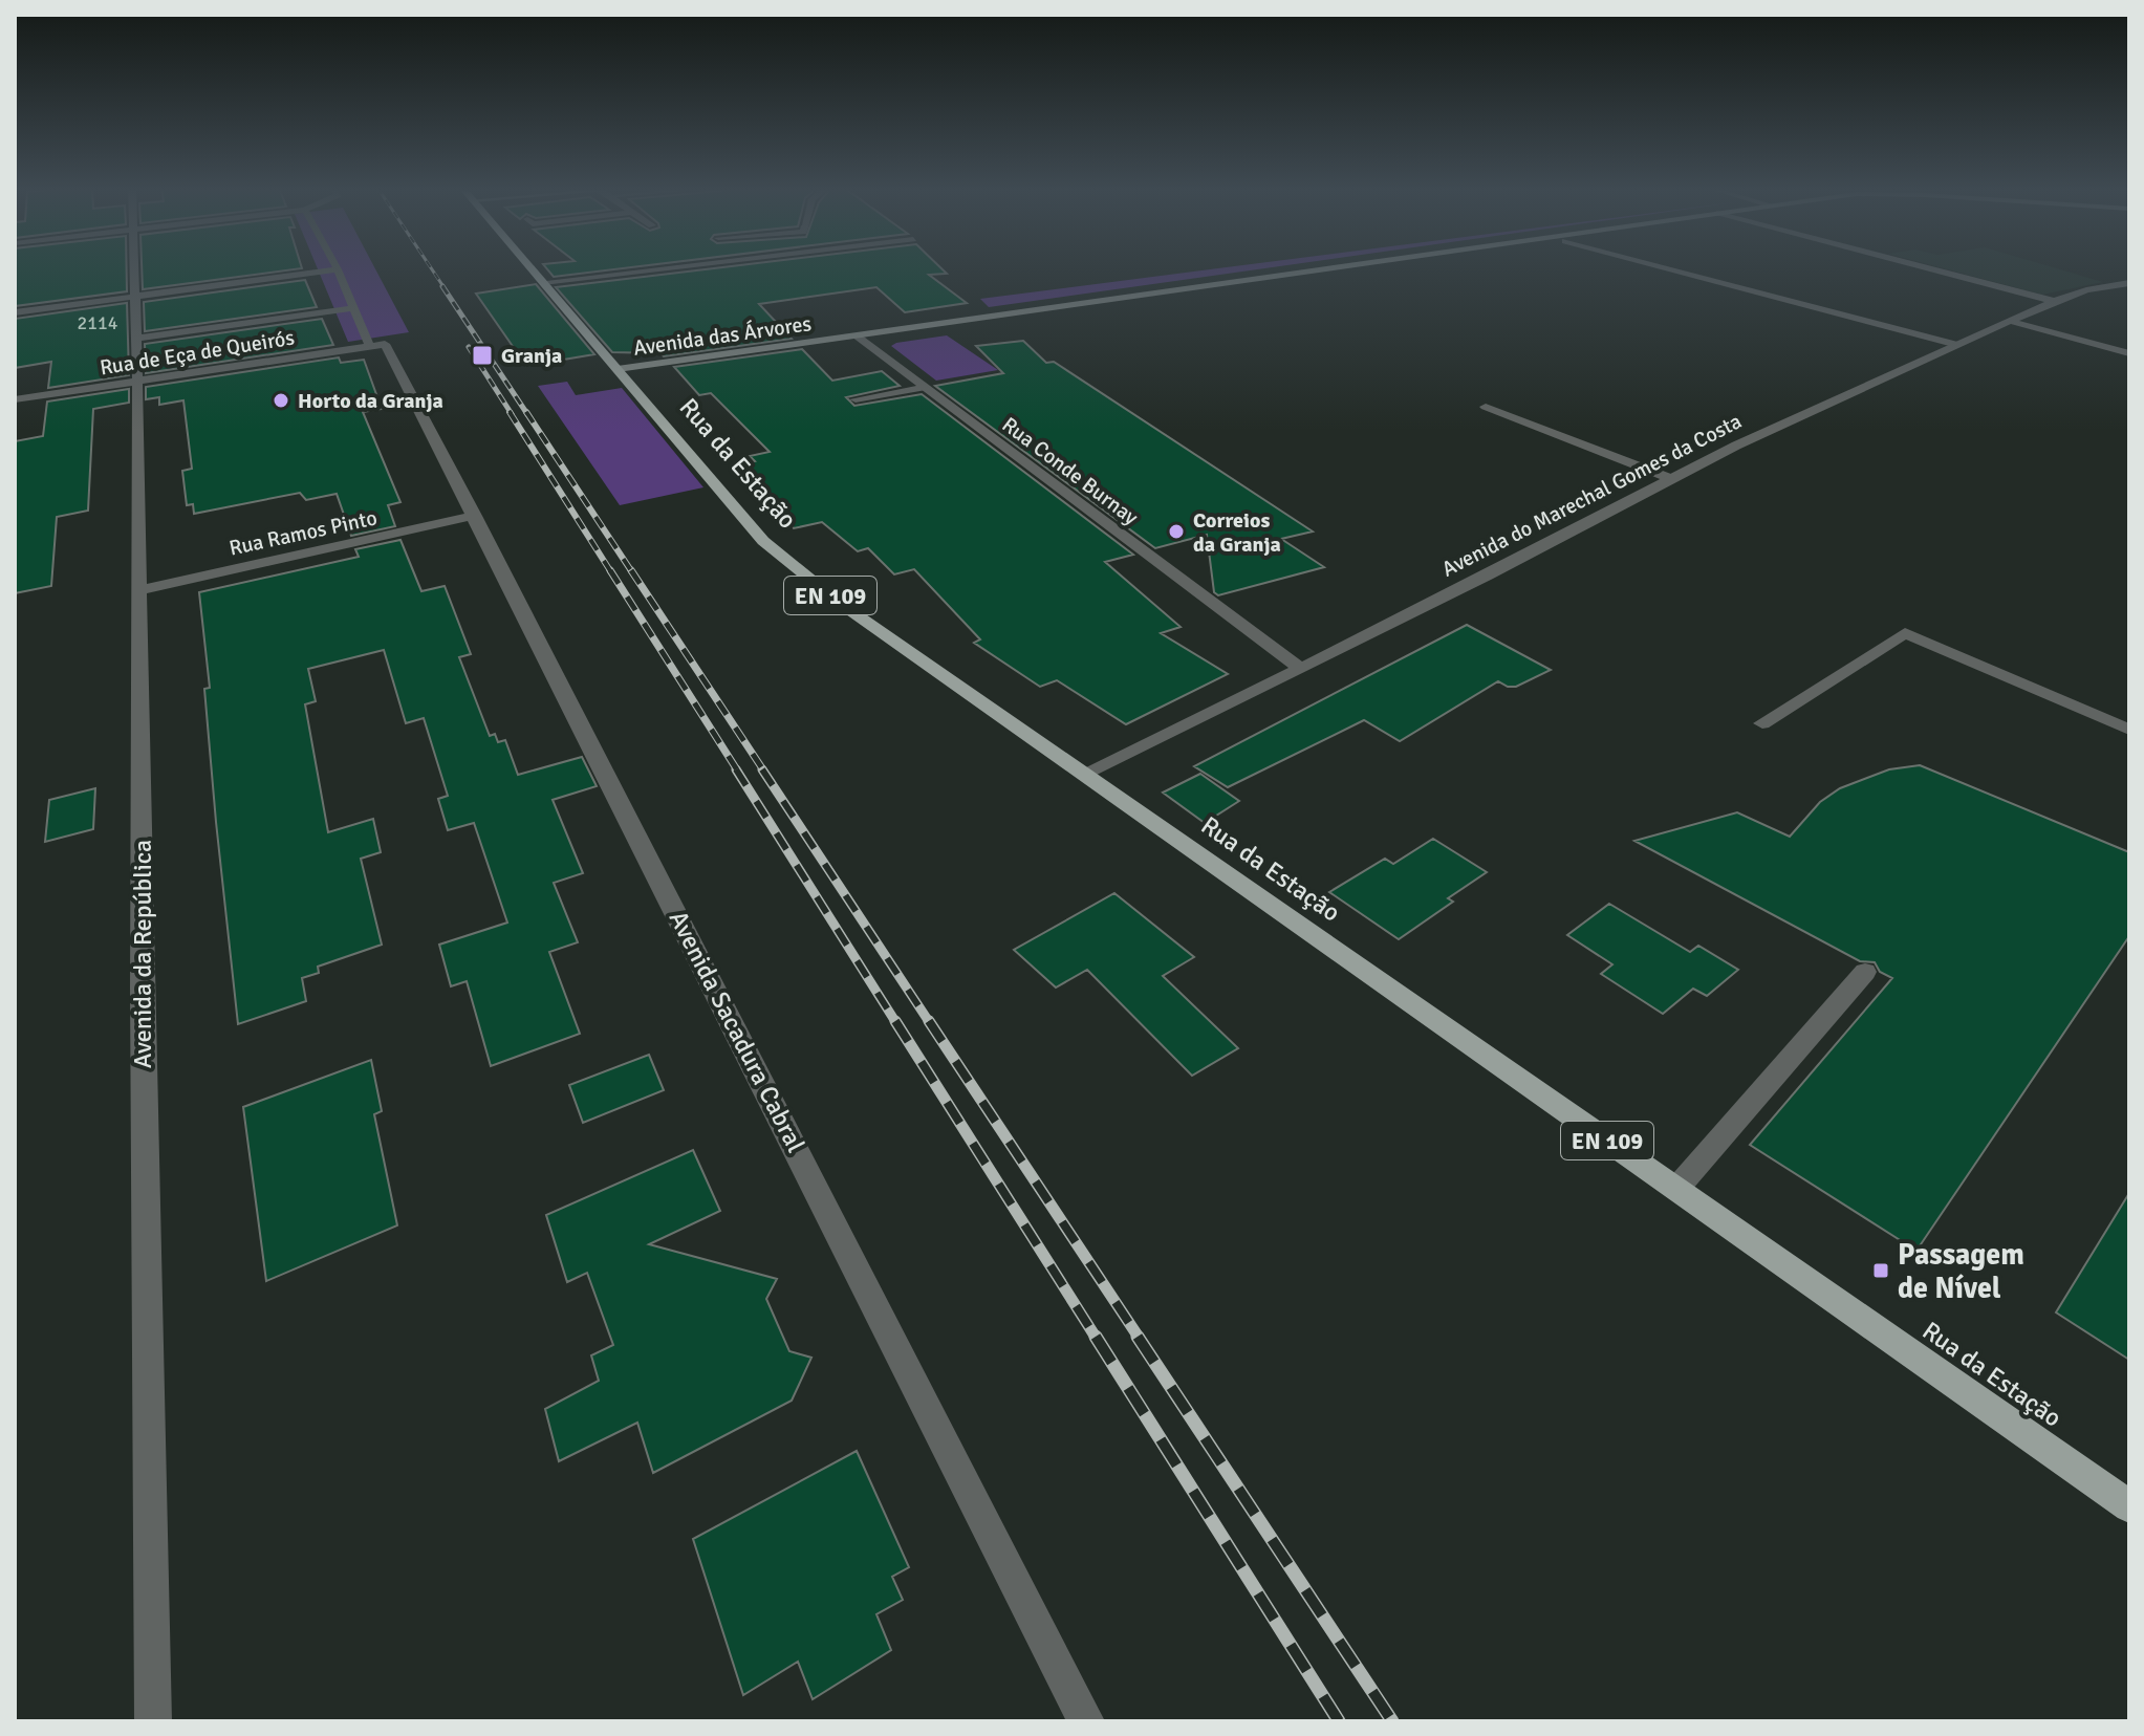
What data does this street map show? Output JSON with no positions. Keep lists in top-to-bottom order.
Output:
{
  "streets": {
    "main road": ["Avenida das Árvores", "Rua da Estação", "EN 109"],
    "street": [
      "Rua de Eça de Queirós",
      "Rua Conde Burnay",
      "Avenida do Marechal Gomes da Costa",
      "Rua Ramos Pinto",
      "Avenida da República",
      "Avenida Sacadura Cabral"
    ]
  },
  "crossings": [
    ["Avenida das Árvores", "Rua da Estação"],
    ["Avenida das Árvores", "Rua Conde Burnay"],
    ["Rua de Eça de Queirós", "Avenida da República"],
    ["Rua de Eça de Queirós", "Avenida Sacadura Cabral"],
    ["Rua da Estação", "Avenida do Marechal Gomes da Costa"],
    ["Rua Conde Burnay", "Avenida do Marechal Gomes da Costa"],
    ["Rua Ramos Pinto", "Avenida da República"],
    ["Rua Ramos Pinto", "Avenida Sacadura Cabral"]
  ],
  "places": {
    "transit": ["Granja", "Passagem de Nível"],
    "other": ["Horto da Granja", "Correios da Granja"]
  },
  "house_numbers": ["2114"]
}
